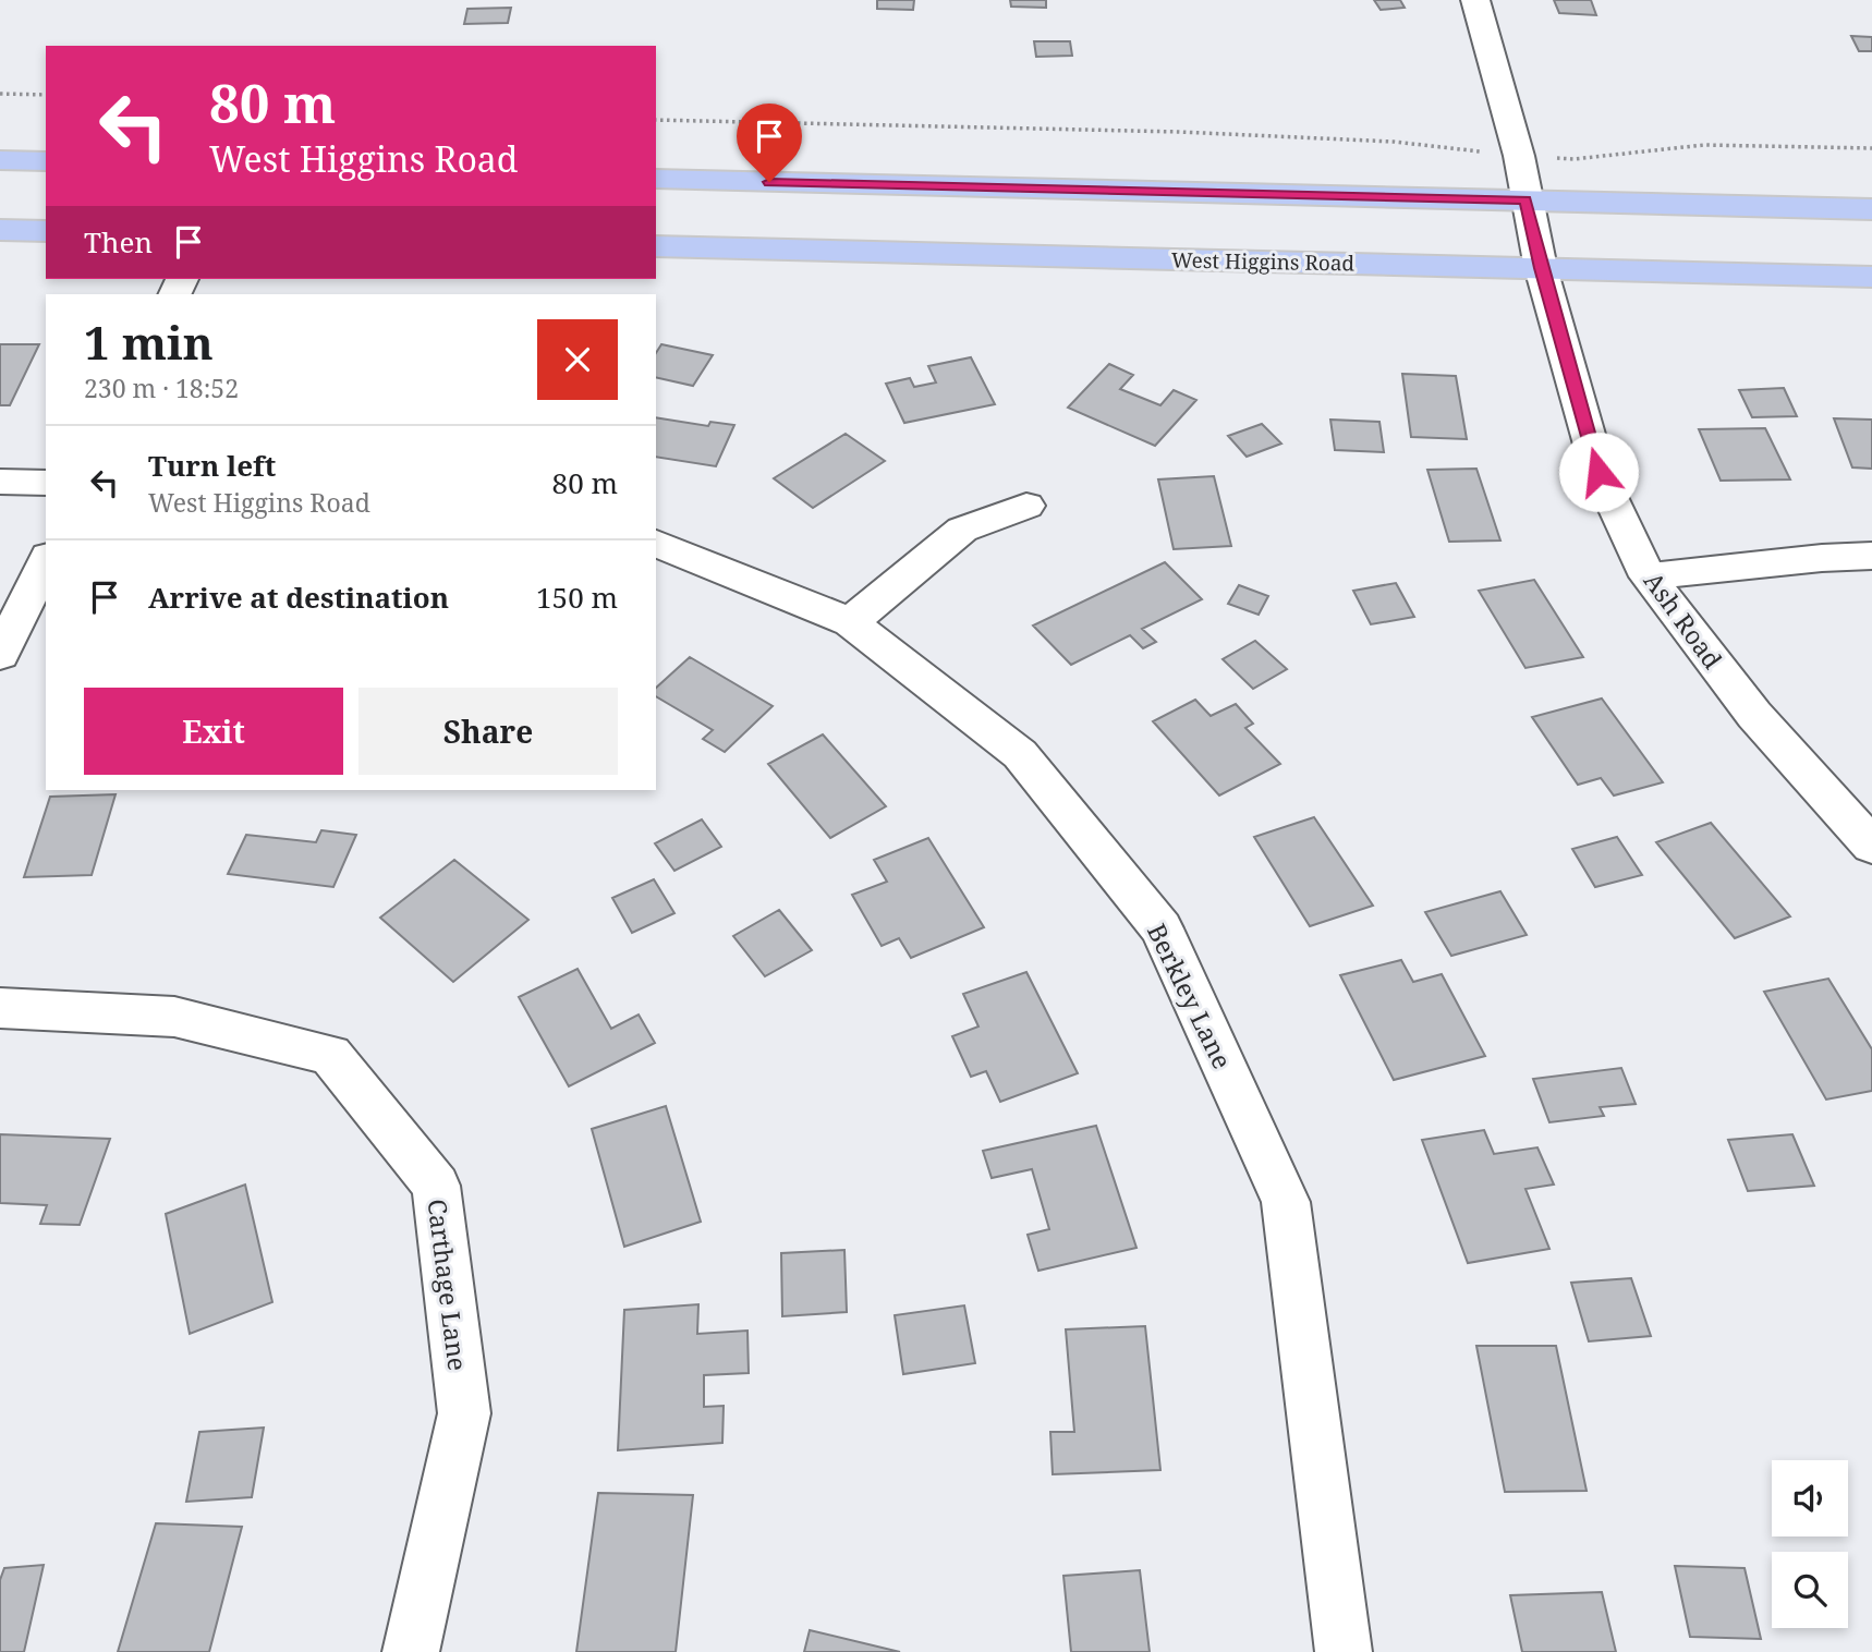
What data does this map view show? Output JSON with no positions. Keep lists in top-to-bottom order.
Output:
{
  "streets": {
    "main road": ["West Higgins Road"],
    "street": ["Ash Road", "Berkley Lane", "Carthage Lane"]
  },
  "crossings": [
    ["West Higgins Road", "Ash Road"]
  ],
  "page": {
    "turn": ["80 m", "West Higgins Road"],
    "then": "Then",
    "heading": ["1 min", "230 m · 18:52"],
    "list": [
      {
        "name": "Turn left",
        "note": "West Higgins Road",
        "value": "80 m"
      },
      {
        "name": "Arrive at destination",
        "value": "150 m"
      }
    ],
    "buttons": ["Exit", "Share"]
  }
}
